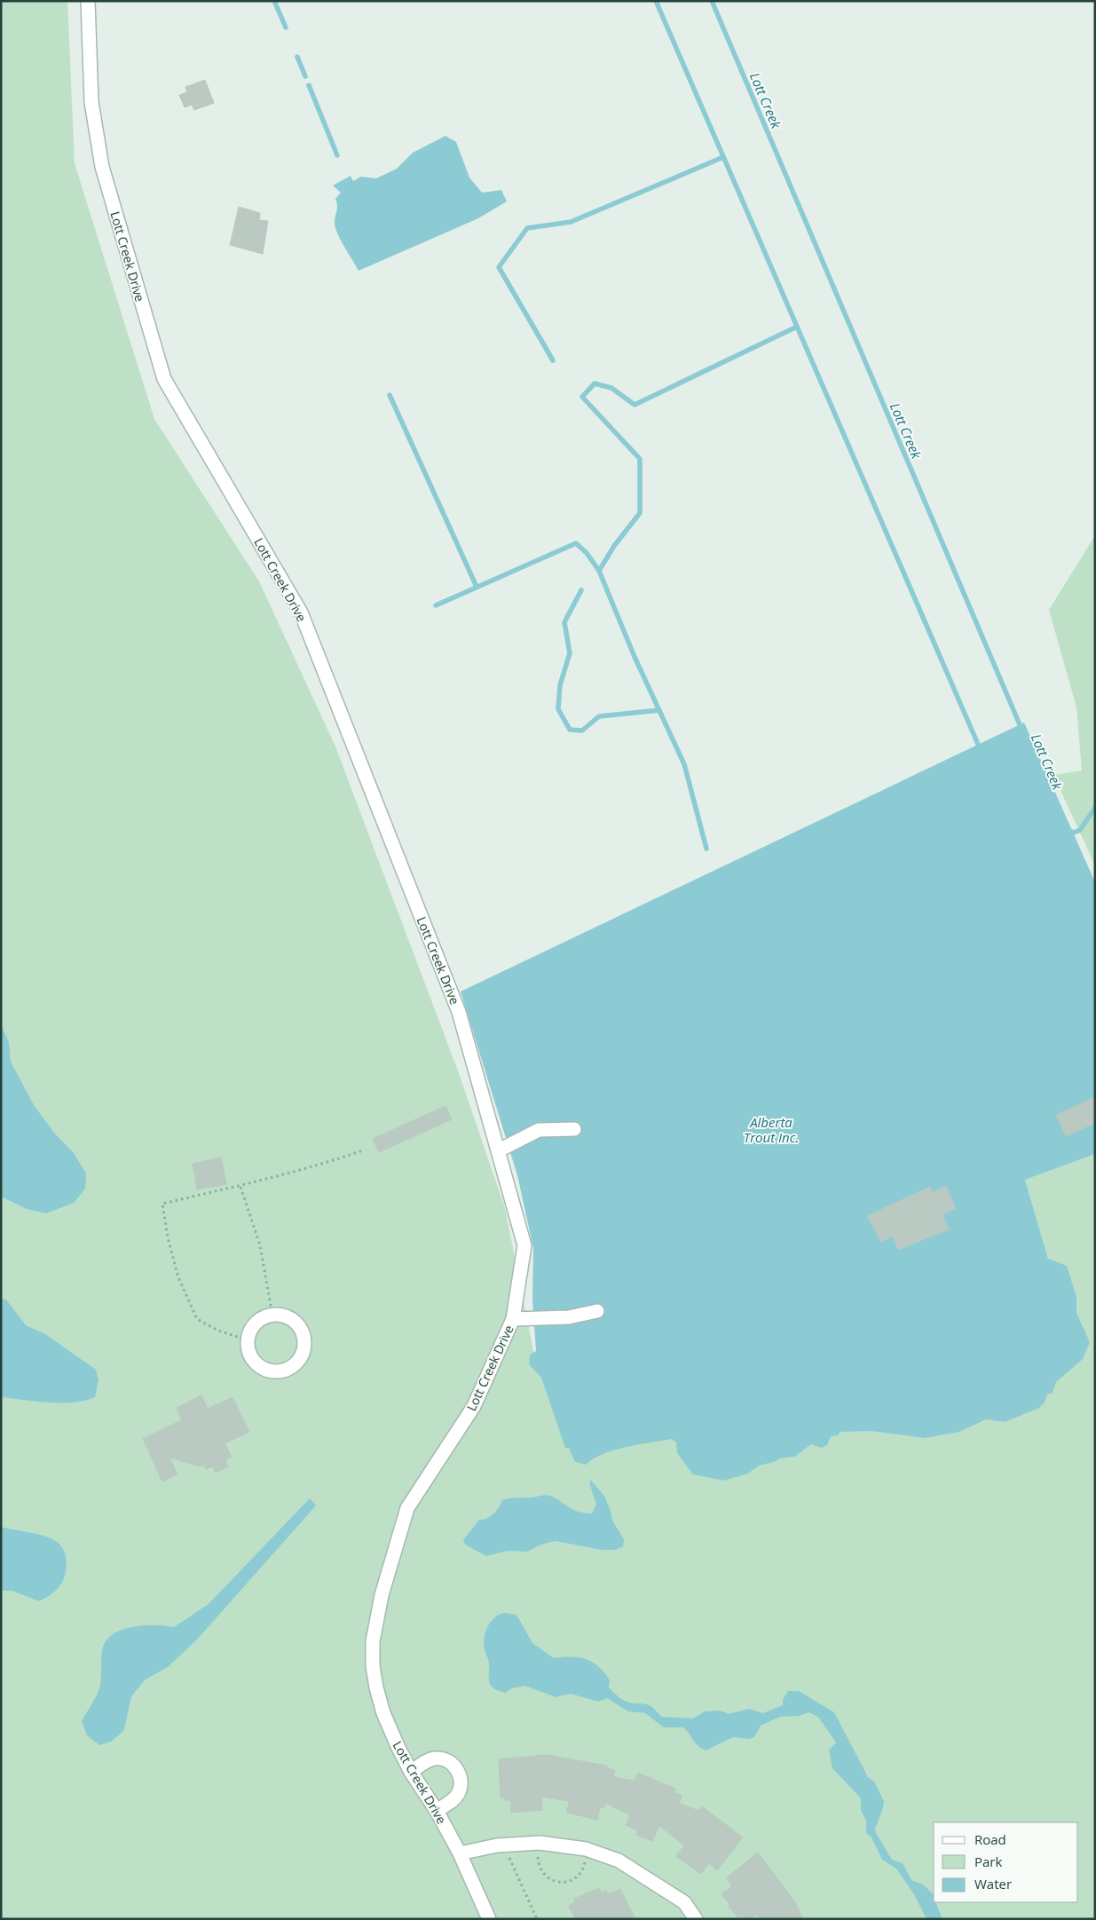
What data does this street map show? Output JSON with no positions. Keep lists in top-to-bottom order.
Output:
{
  "streets": {
    "street": ["Lott Creek Drive"]
  },
  "water": ["Lott Creek", "Alberta Trout Inc."],
  "legend": ["Road", "Park", "Water"]
}
